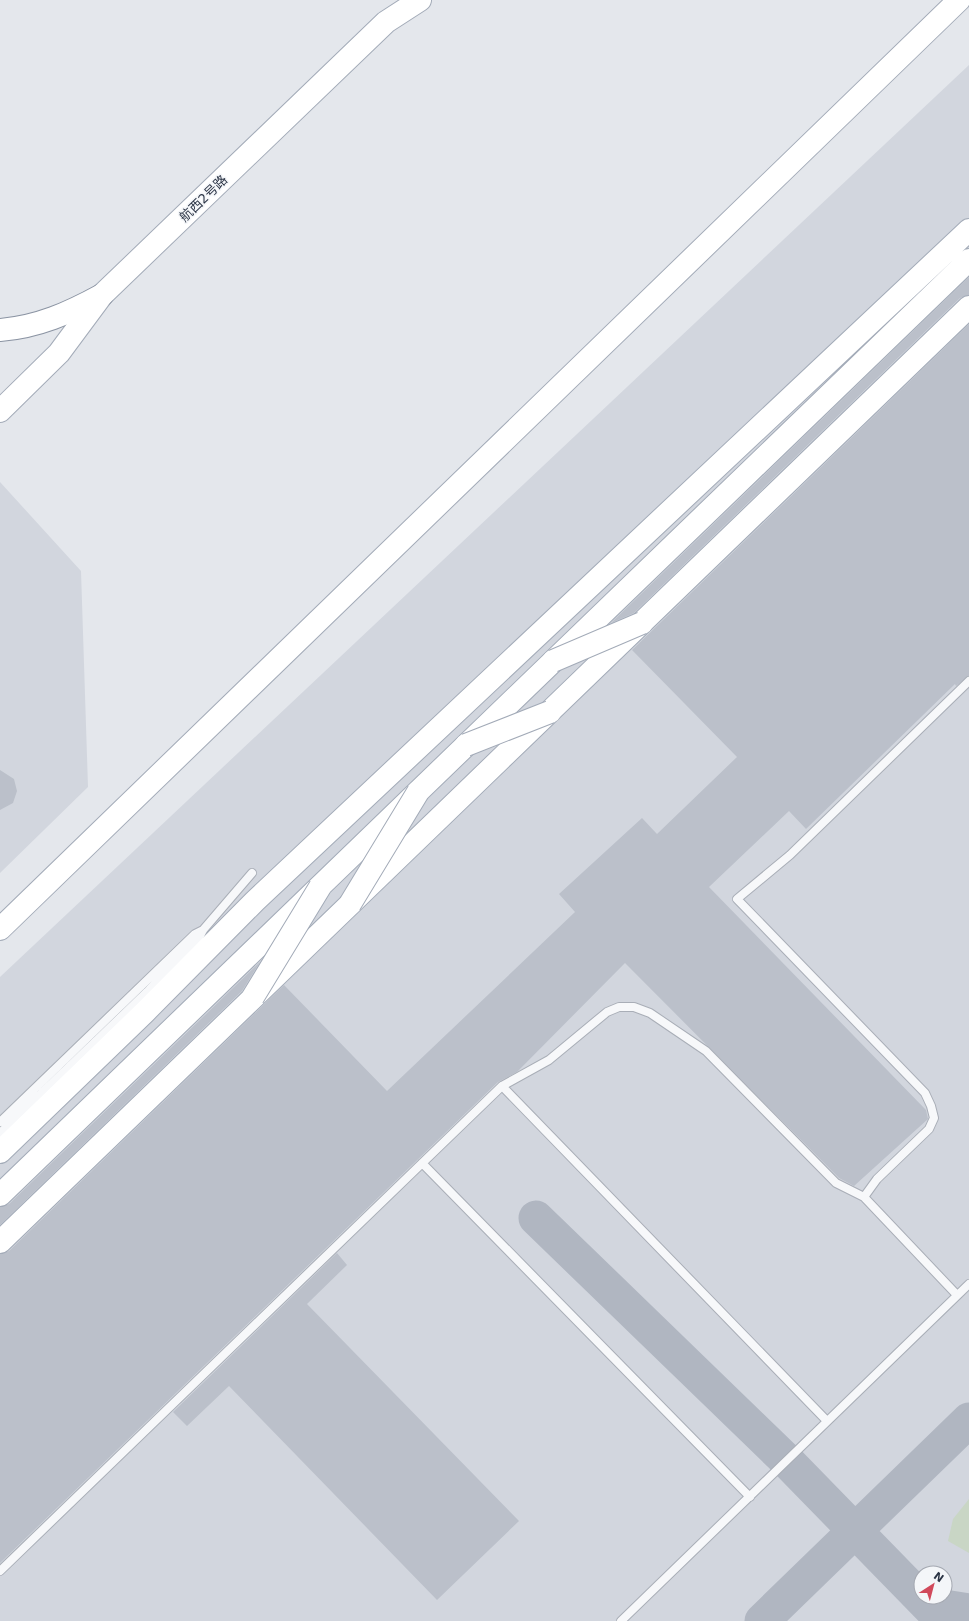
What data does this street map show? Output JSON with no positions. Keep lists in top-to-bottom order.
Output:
{
  "streets": {
    "main road": ["航西2号路"]
  },
  "north": "top right"
}
